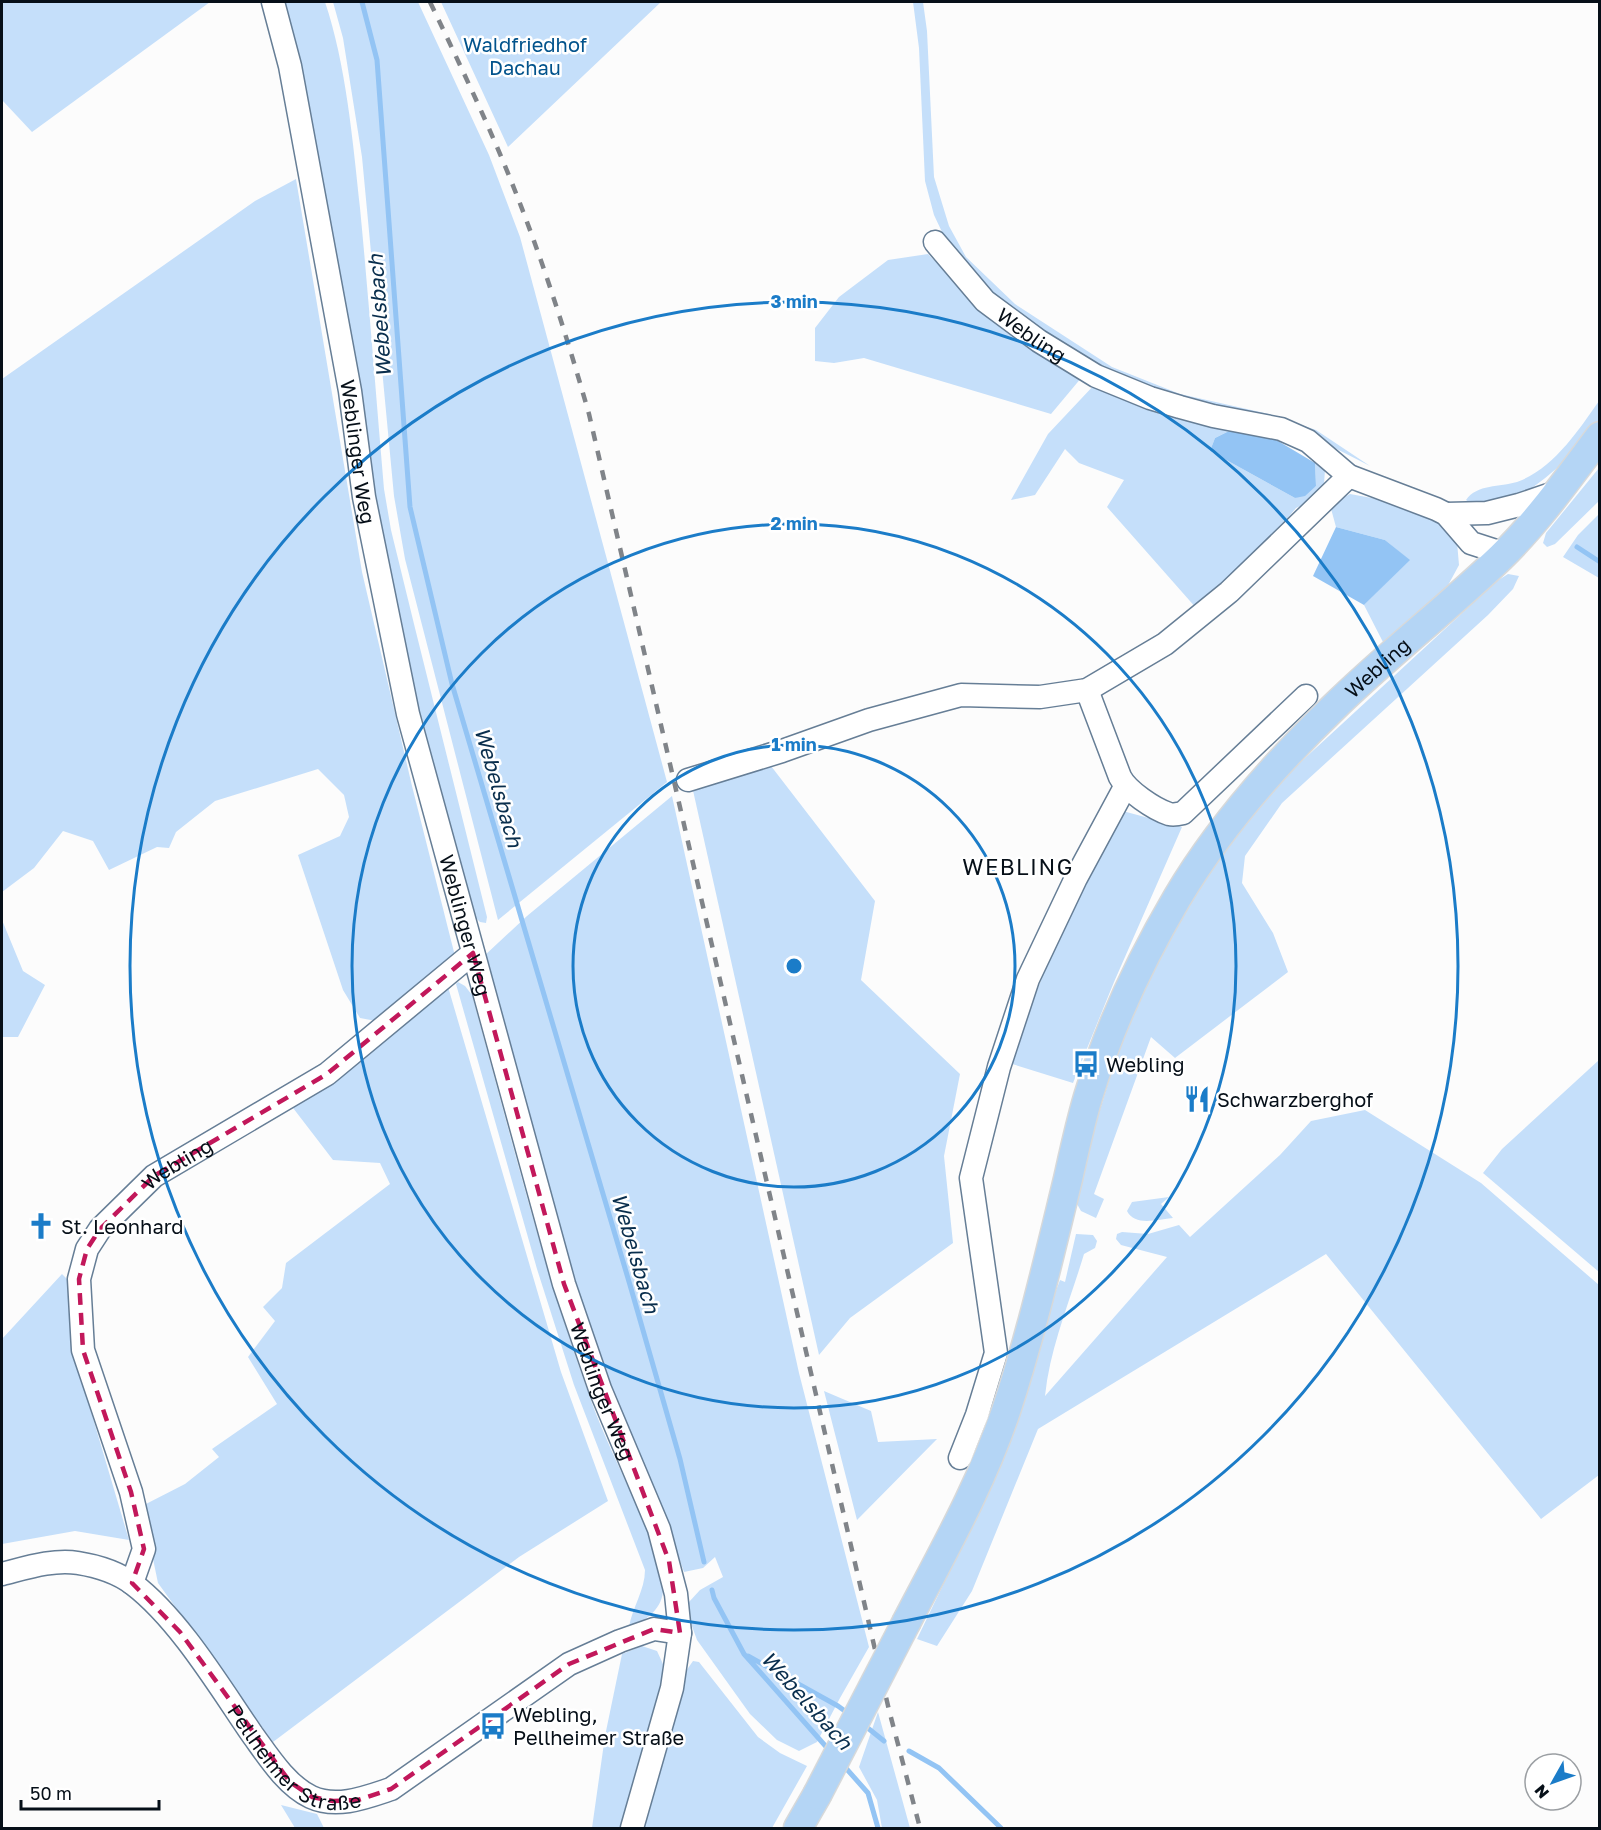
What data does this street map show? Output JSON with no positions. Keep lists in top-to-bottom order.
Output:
{
  "streets": {
    "main road": ["Webling"],
    "street": ["Weblinger Weg", "Pellheimer Straße"]
  },
  "crossings": [
    ["Webling", "Weblinger Weg"],
    ["Webling", "Pellheimer Straße"],
    ["Weblinger Weg", "Pellheimer Straße"]
  ],
  "districts": ["WEBLING"],
  "water": ["Webelsbach"],
  "parks": ["Waldfriedhof Dachau"],
  "places": {
    "bus stop": ["Webling", "Webling, Pellheimer Straße"],
    "restaurant": ["Schwarzberghof"],
    "church": ["St. Leonhard"]
  },
  "scale_bar": "50 m",
  "north": "bottom left",
  "rings": ["3 min", "2 min", "1 min"]
}
